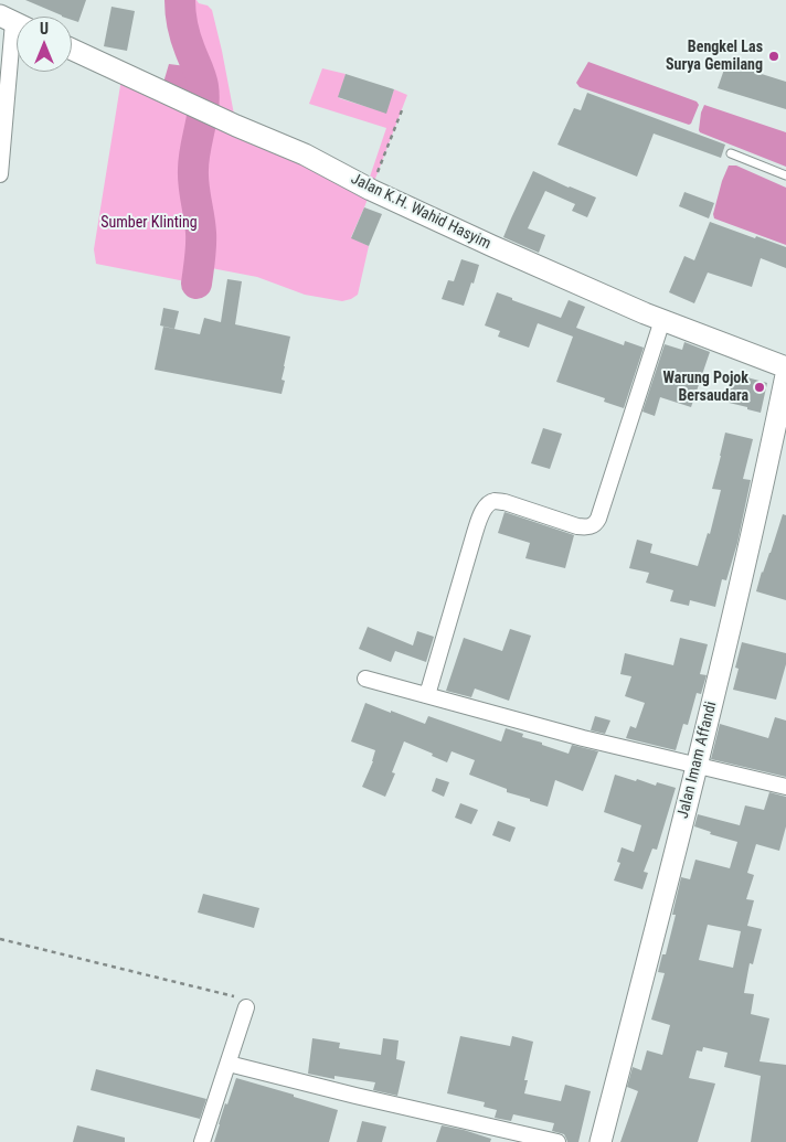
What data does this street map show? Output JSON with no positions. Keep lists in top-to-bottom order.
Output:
{
  "streets": {
    "street": ["Jalan K.H. Wahid Hasyim", "Jalan Imam Affandi"]
  },
  "parks": ["Sumber Klinting"],
  "places": ["Bengkel Las Surya Gemilang", "Warung Pojok Bersaudara"],
  "north": "top"
}
